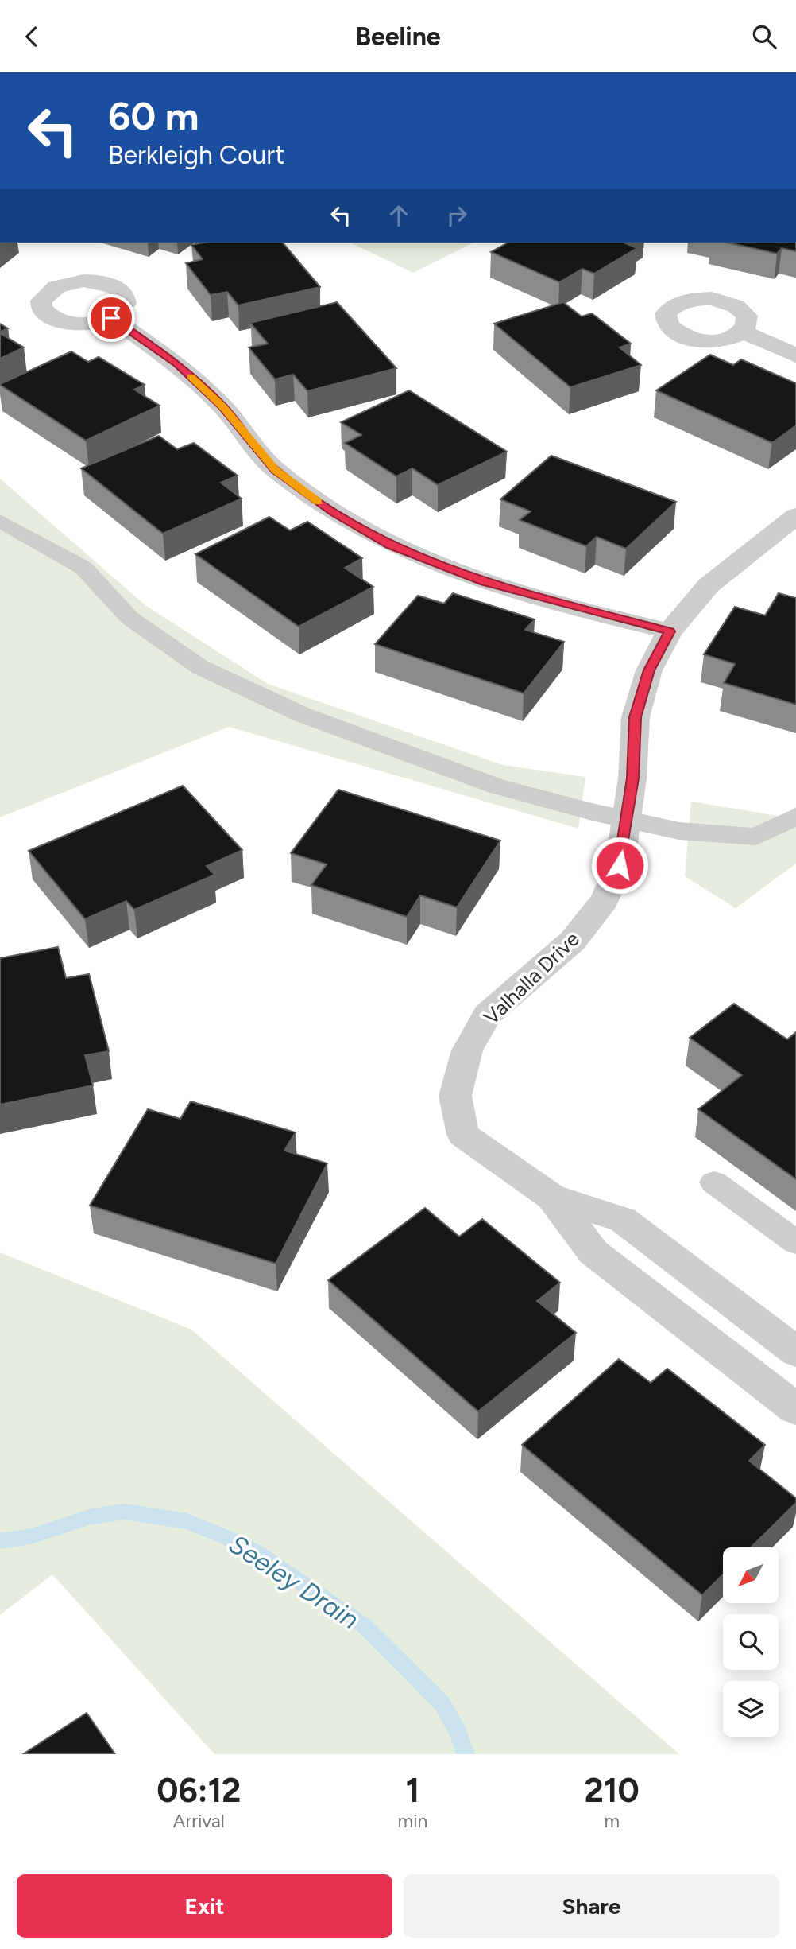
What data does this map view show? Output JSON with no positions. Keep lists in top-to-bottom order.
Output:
{
  "streets": {
    "street": ["Valhalla Drive"]
  },
  "water": ["Seeley Drain"],
  "north": "bottom left",
  "page": {
    "header": "Beeline",
    "turn": ["60 m", "Berkleigh Court"],
    "eta": [
      "06:12",
      "Arrival",
      "1",
      "min",
      "210",
      "m"
    ],
    "buttons": ["Exit", "Share"]
  }
}
